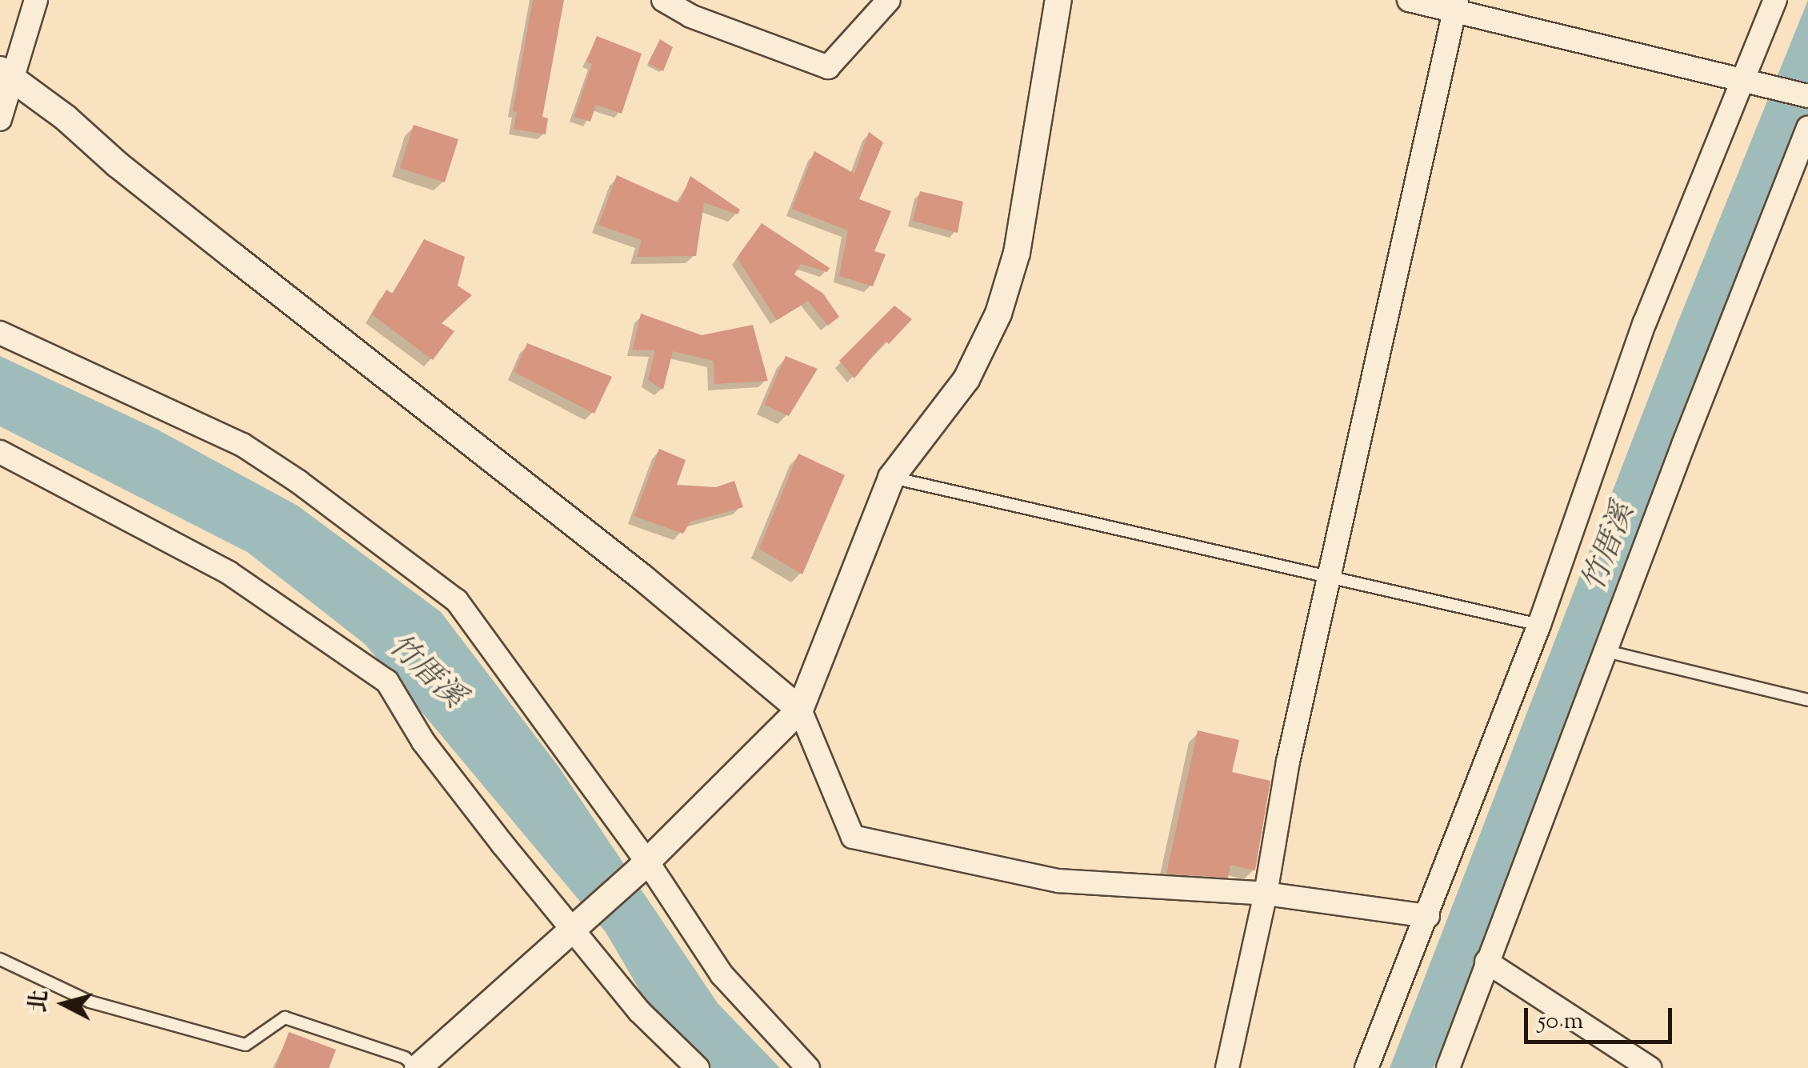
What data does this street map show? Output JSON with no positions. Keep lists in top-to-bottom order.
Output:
{
  "water": ["竹厝溪"],
  "scale_bar": "50 m",
  "north": "left"
}
